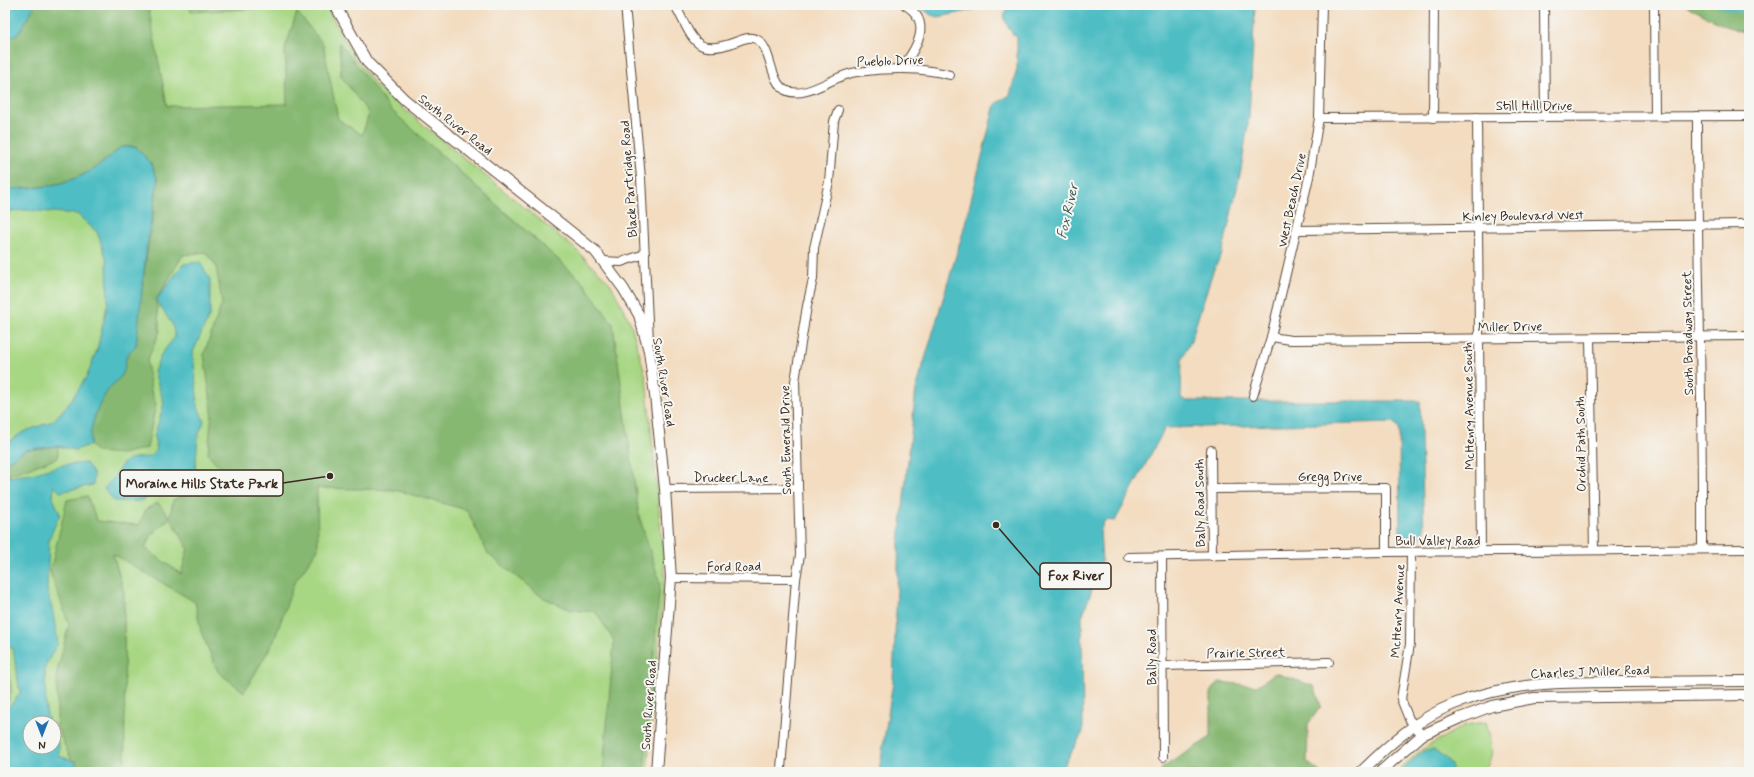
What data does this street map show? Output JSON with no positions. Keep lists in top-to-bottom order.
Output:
{
  "streets": {
    "street": [
      "Pueblo Drive",
      "Still Hill Drive",
      "South River Road",
      "Black Partridge Road",
      "West Beach Drive",
      "Kinley Boulevard West",
      "Miller Drive",
      "South Broadway Street",
      "McHenry Avenue South",
      "South Emerald Drive",
      "Orchid Path South",
      "Gregg Drive",
      "Drucker Lane",
      "Bally Road South",
      "Bull Valley Road",
      "Ford Road",
      "McHenry Avenue",
      "Prairie Street",
      "Bally Road",
      "Charles J Miller Road"
    ]
  },
  "crossings": [
    ["Still Hill Drive", "West Beach Drive"],
    ["Still Hill Drive", "South Broadway Street"],
    ["Still Hill Drive", "McHenry Avenue South"],
    ["South River Road", "Black Partridge Road"],
    ["South River Road", "Drucker Lane"],
    ["South River Road", "Ford Road"],
    ["West Beach Drive", "Kinley Boulevard West"],
    ["West Beach Drive", "Miller Drive"],
    ["Kinley Boulevard West", "South Broadway Street"],
    ["Kinley Boulevard West", "McHenry Avenue South"],
    ["Miller Drive", "South Broadway Street"],
    ["Miller Drive", "McHenry Avenue South"],
    ["Miller Drive", "Orchid Path South"],
    ["South Broadway Street", "Bull Valley Road"],
    ["McHenry Avenue South", "Bull Valley Road"],
    ["South Emerald Drive", "Drucker Lane"],
    ["South Emerald Drive", "Ford Road"],
    ["Orchid Path South", "Bull Valley Road"],
    ["Gregg Drive", "Bally Road South"],
    ["Gregg Drive", "Bull Valley Road"],
    ["Bally Road South", "Bull Valley Road"],
    ["Bull Valley Road", "McHenry Avenue"],
    ["Bull Valley Road", "Bally Road"],
    ["McHenry Avenue", "Charles J Miller Road"],
    ["Prairie Street", "Bally Road"]
  ],
  "water": ["Fox River"],
  "places": ["Moraine Hills State Park", "Fox River"],
  "north": "bottom"
}
